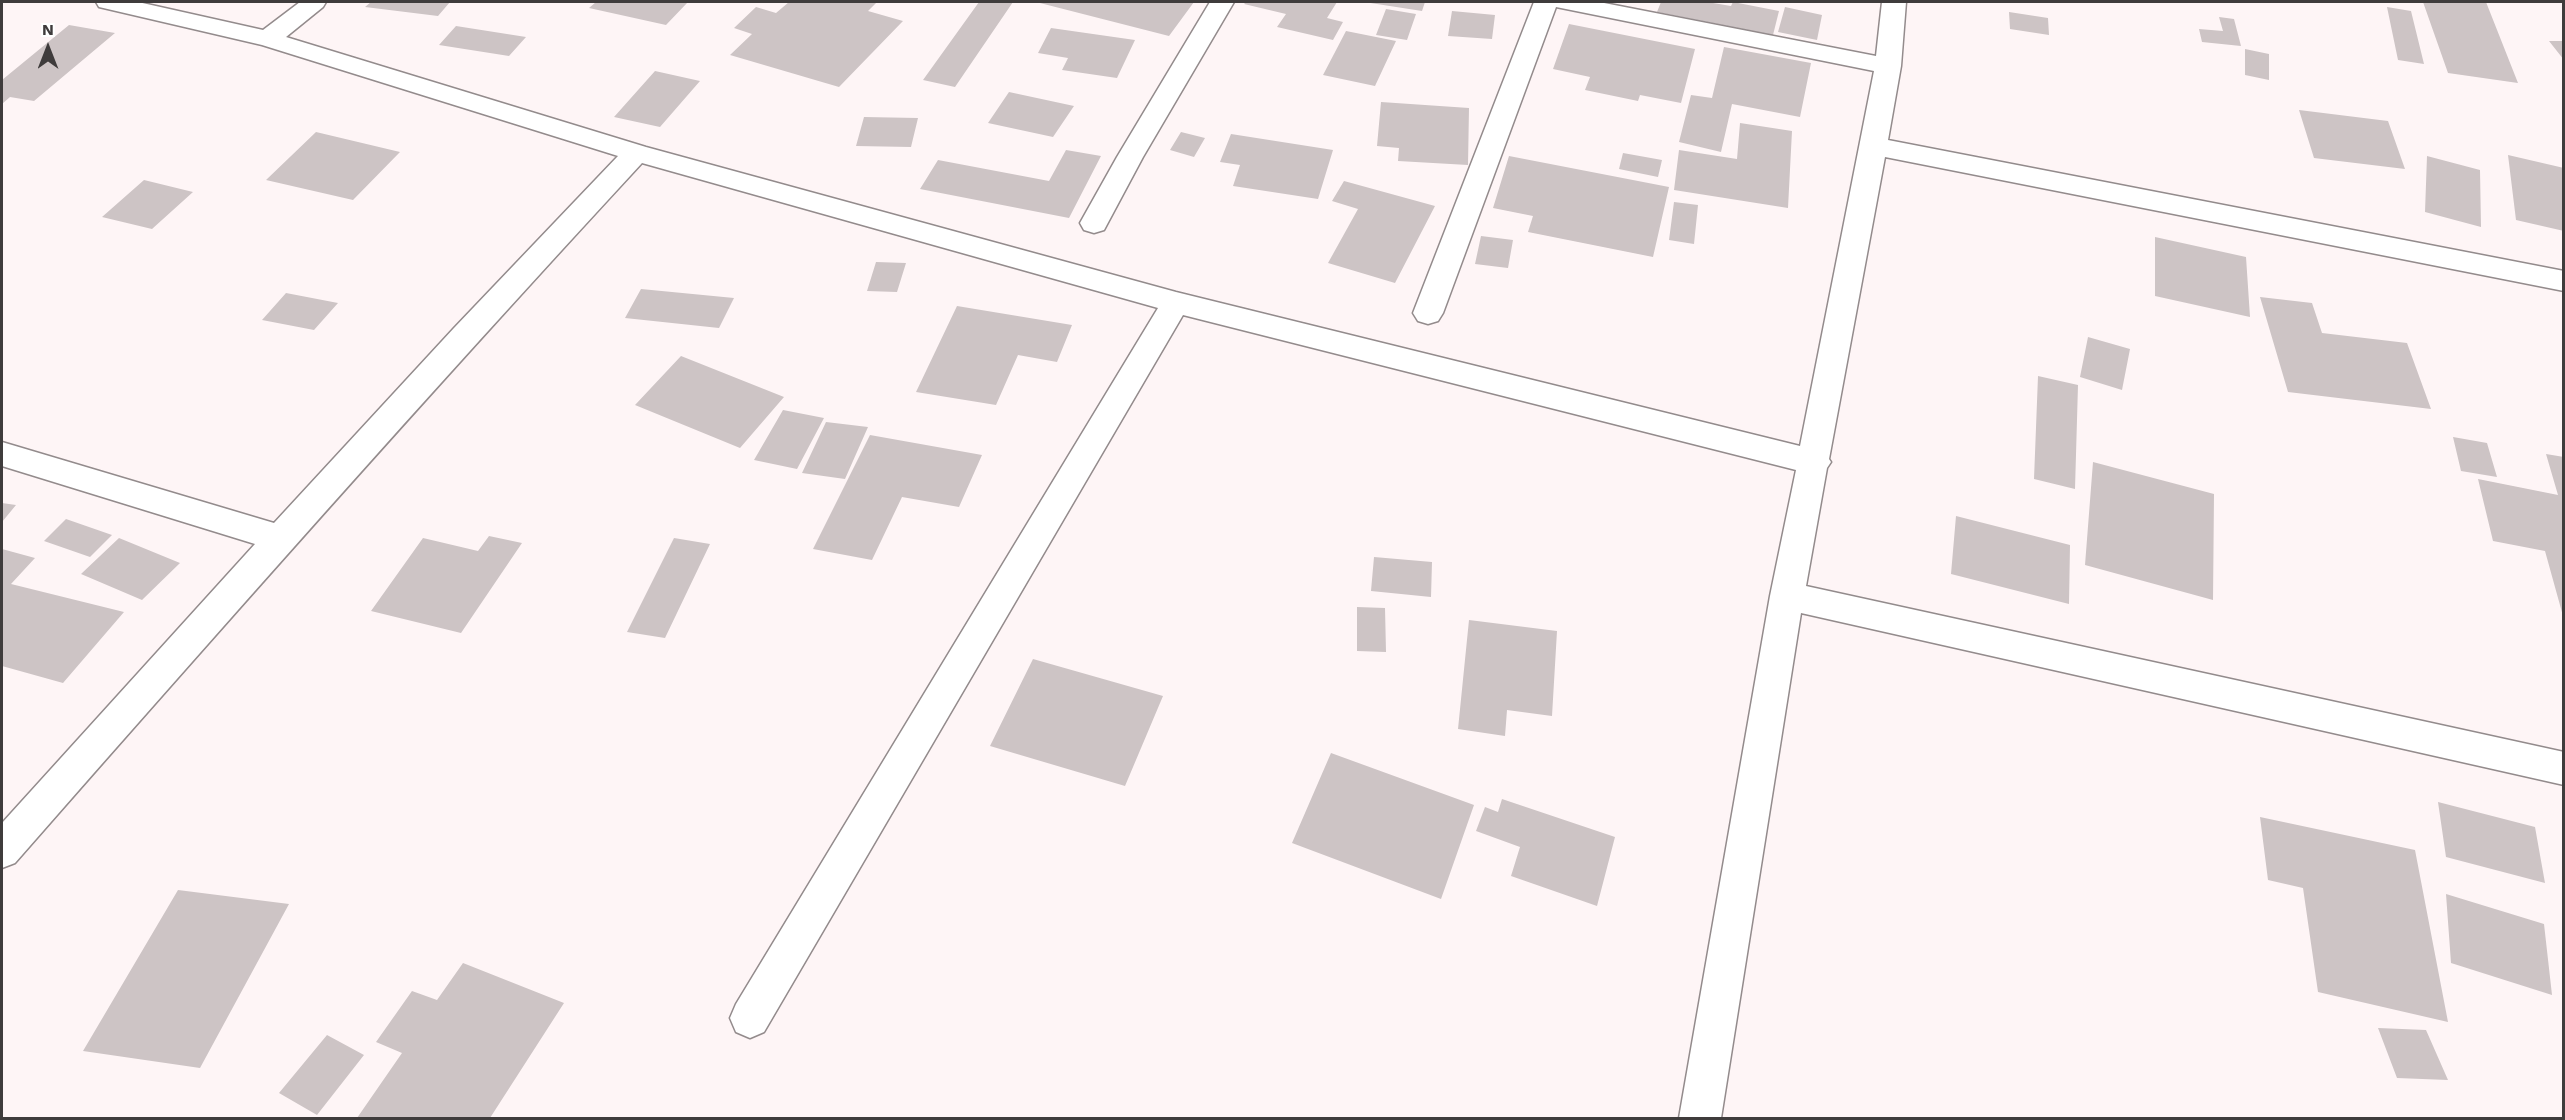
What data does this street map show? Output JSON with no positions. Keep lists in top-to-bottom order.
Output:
{
  "north": "top"
}
